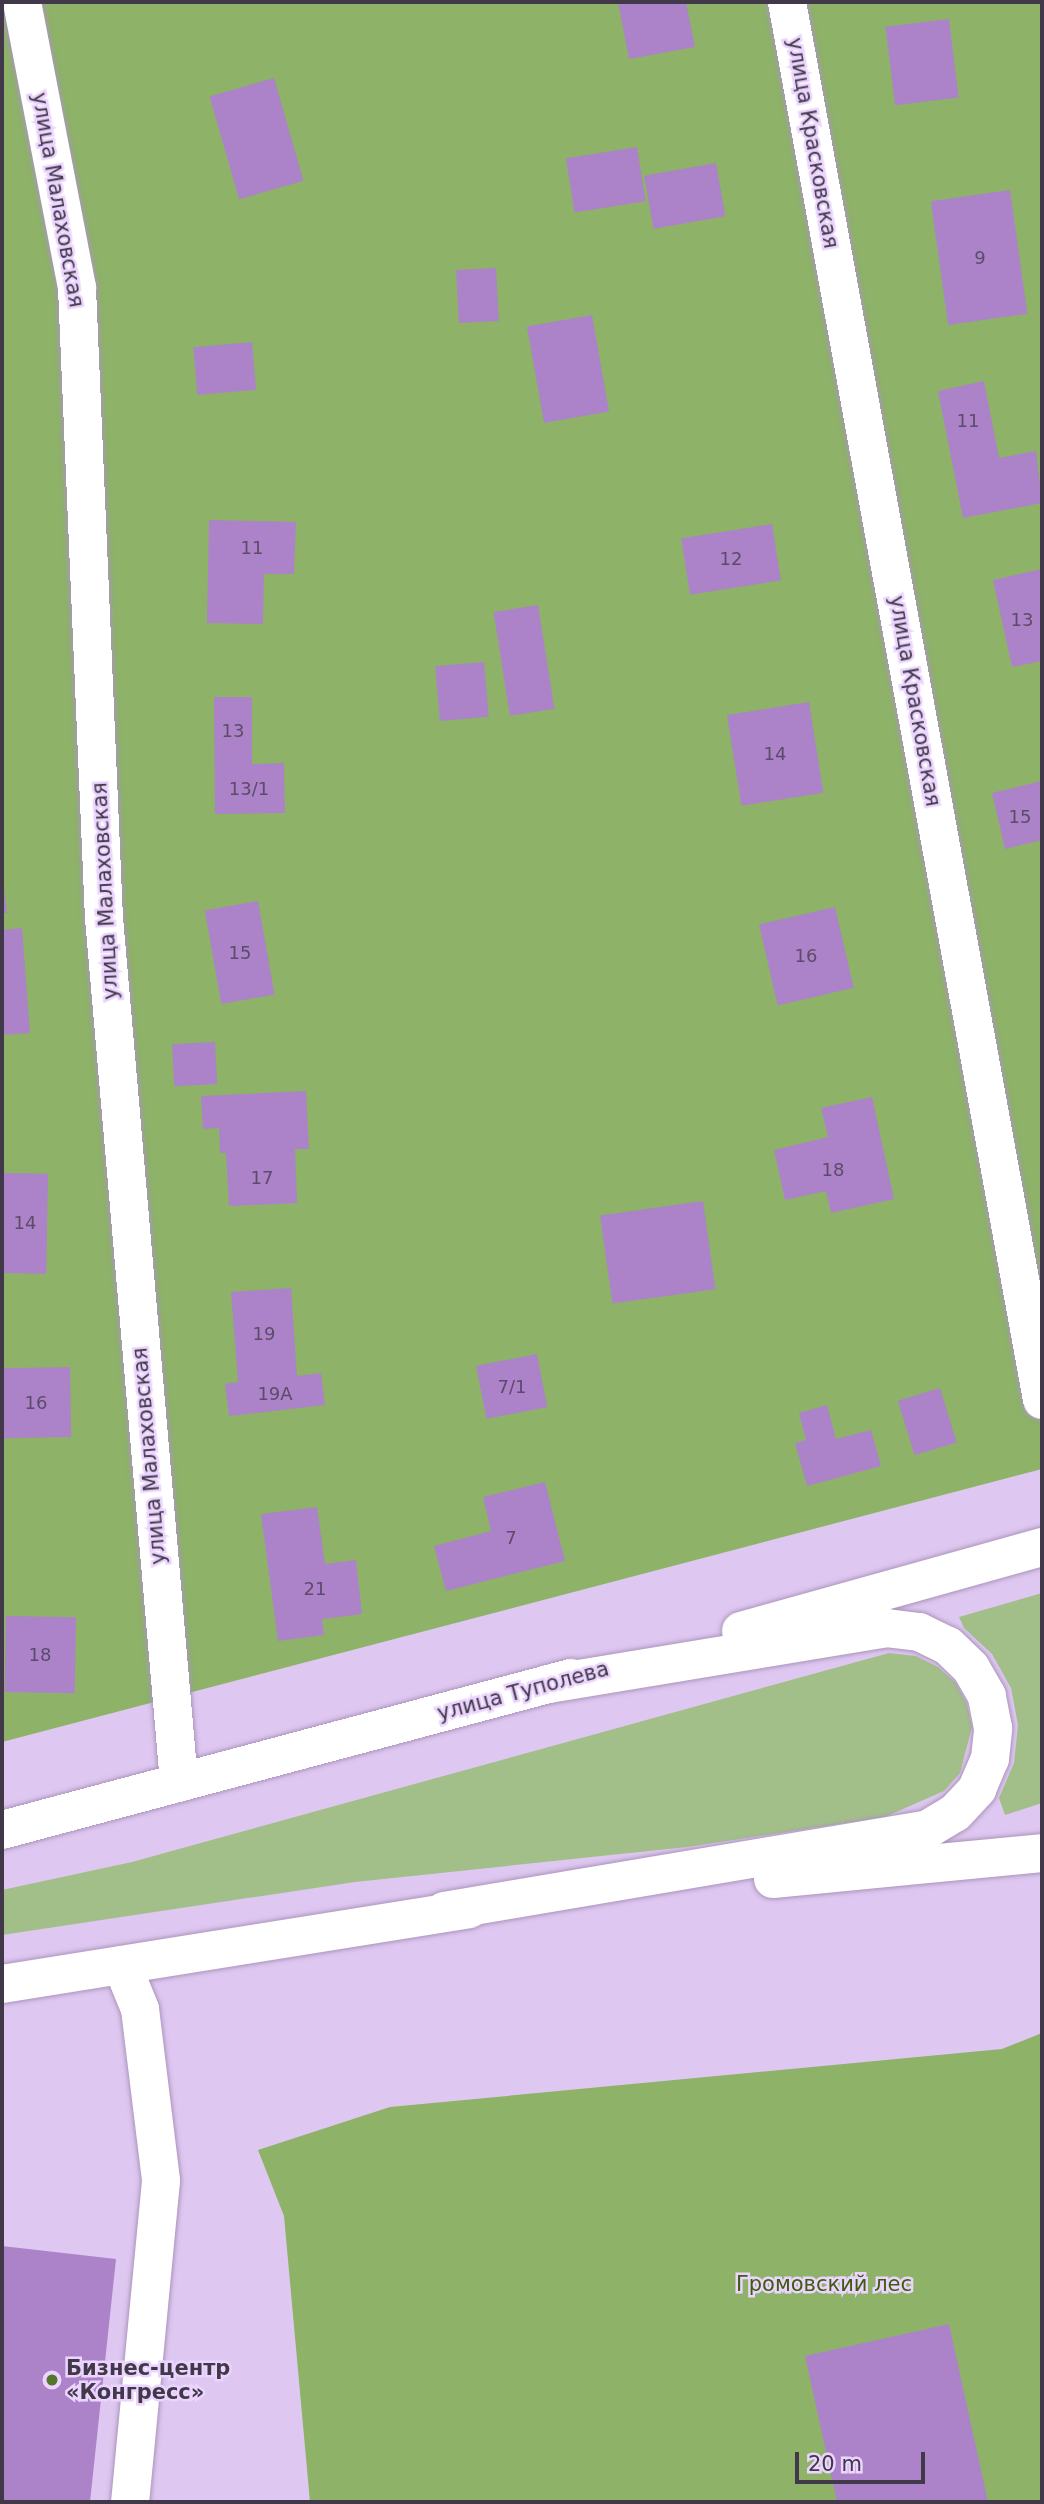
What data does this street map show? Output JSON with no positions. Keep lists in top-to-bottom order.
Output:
{
  "streets": {
    "main road": ["улица Красковская", "улица Малаховская", "улица Туполева"]
  },
  "crossings": [
    ["улица Малаховская", "улица Туполева"]
  ],
  "parks": ["Громовский лес"],
  "places": ["Бизнес-центр «Конгресс»"],
  "house_numbers": [
    "9",
    "11",
    "11",
    "12",
    "13",
    "13",
    "14",
    "13/1",
    "15",
    "15",
    "16",
    "18",
    "17",
    "14",
    "19",
    "7/1",
    "19А",
    "16",
    "7",
    "21",
    "18"
  ],
  "scale_bar": "20 m"
}
